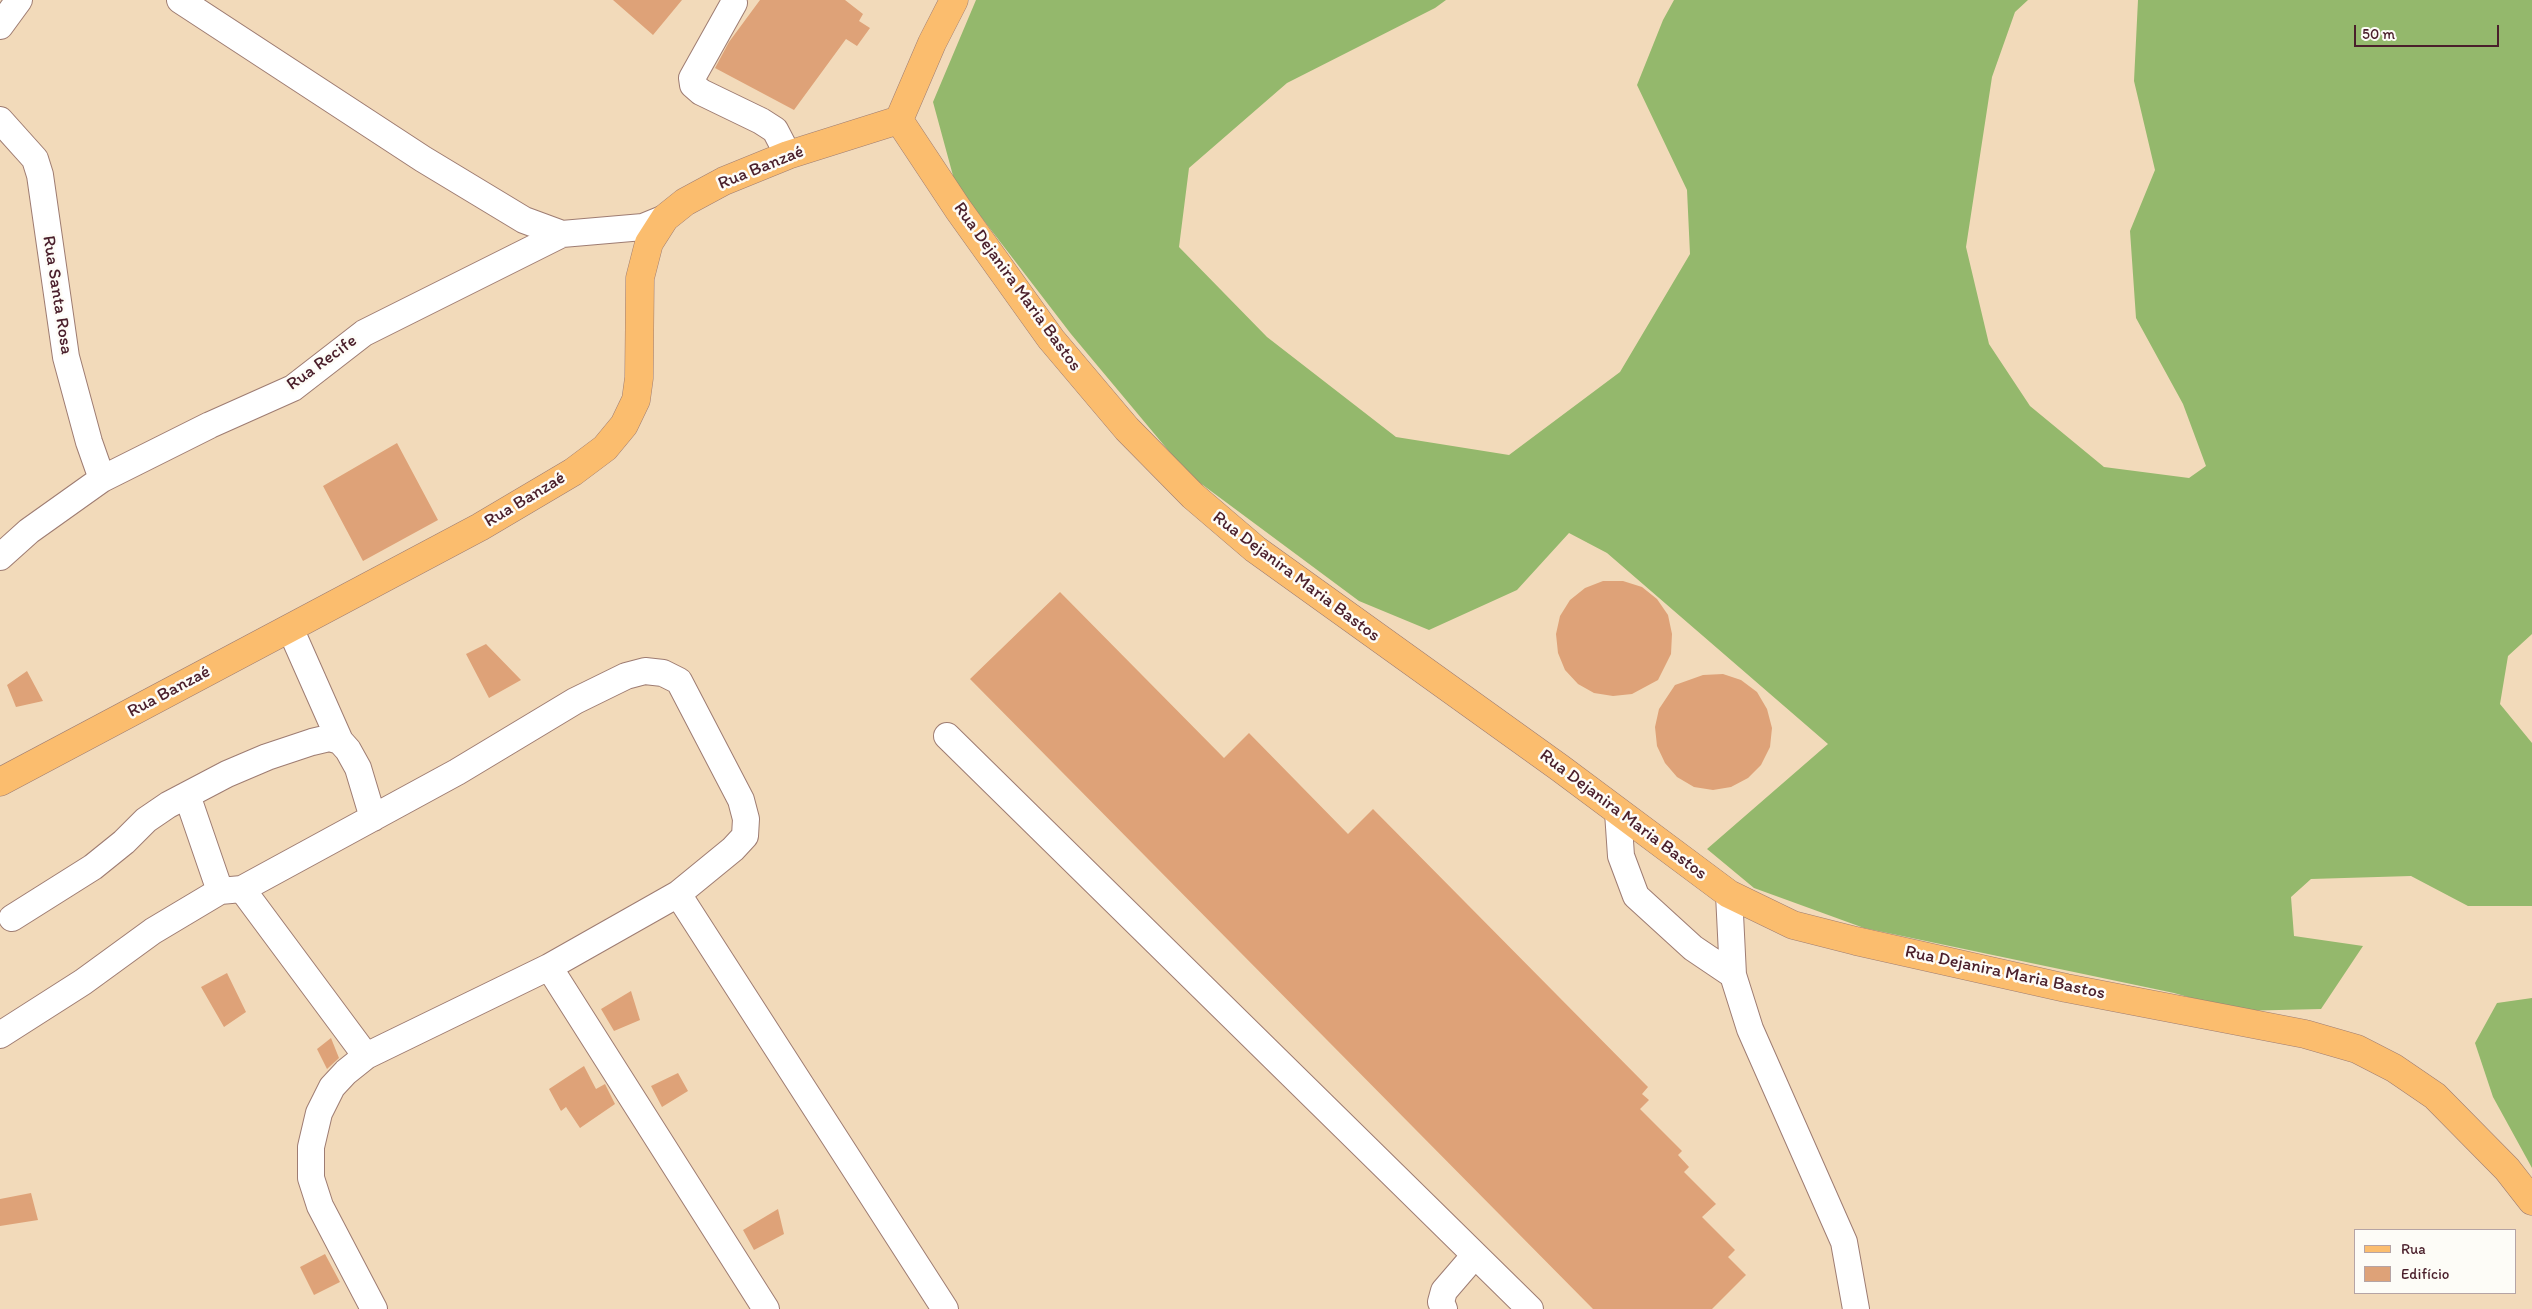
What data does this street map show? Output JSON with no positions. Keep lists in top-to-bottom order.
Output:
{
  "streets": {
    "main road": ["Rua Banzaé", "Rua Dejanira Maria Bastos"],
    "street": ["Rua Santa Rosa", "Rua Recife"]
  },
  "crossings": [
    ["Rua Banzaé", "Rua Dejanira Maria Bastos"],
    ["Rua Banzaé", "Rua Recife"],
    ["Rua Santa Rosa", "Rua Recife"]
  ],
  "legend": ["Rua", "Edifício"],
  "scale_bar": "50 m"
}
